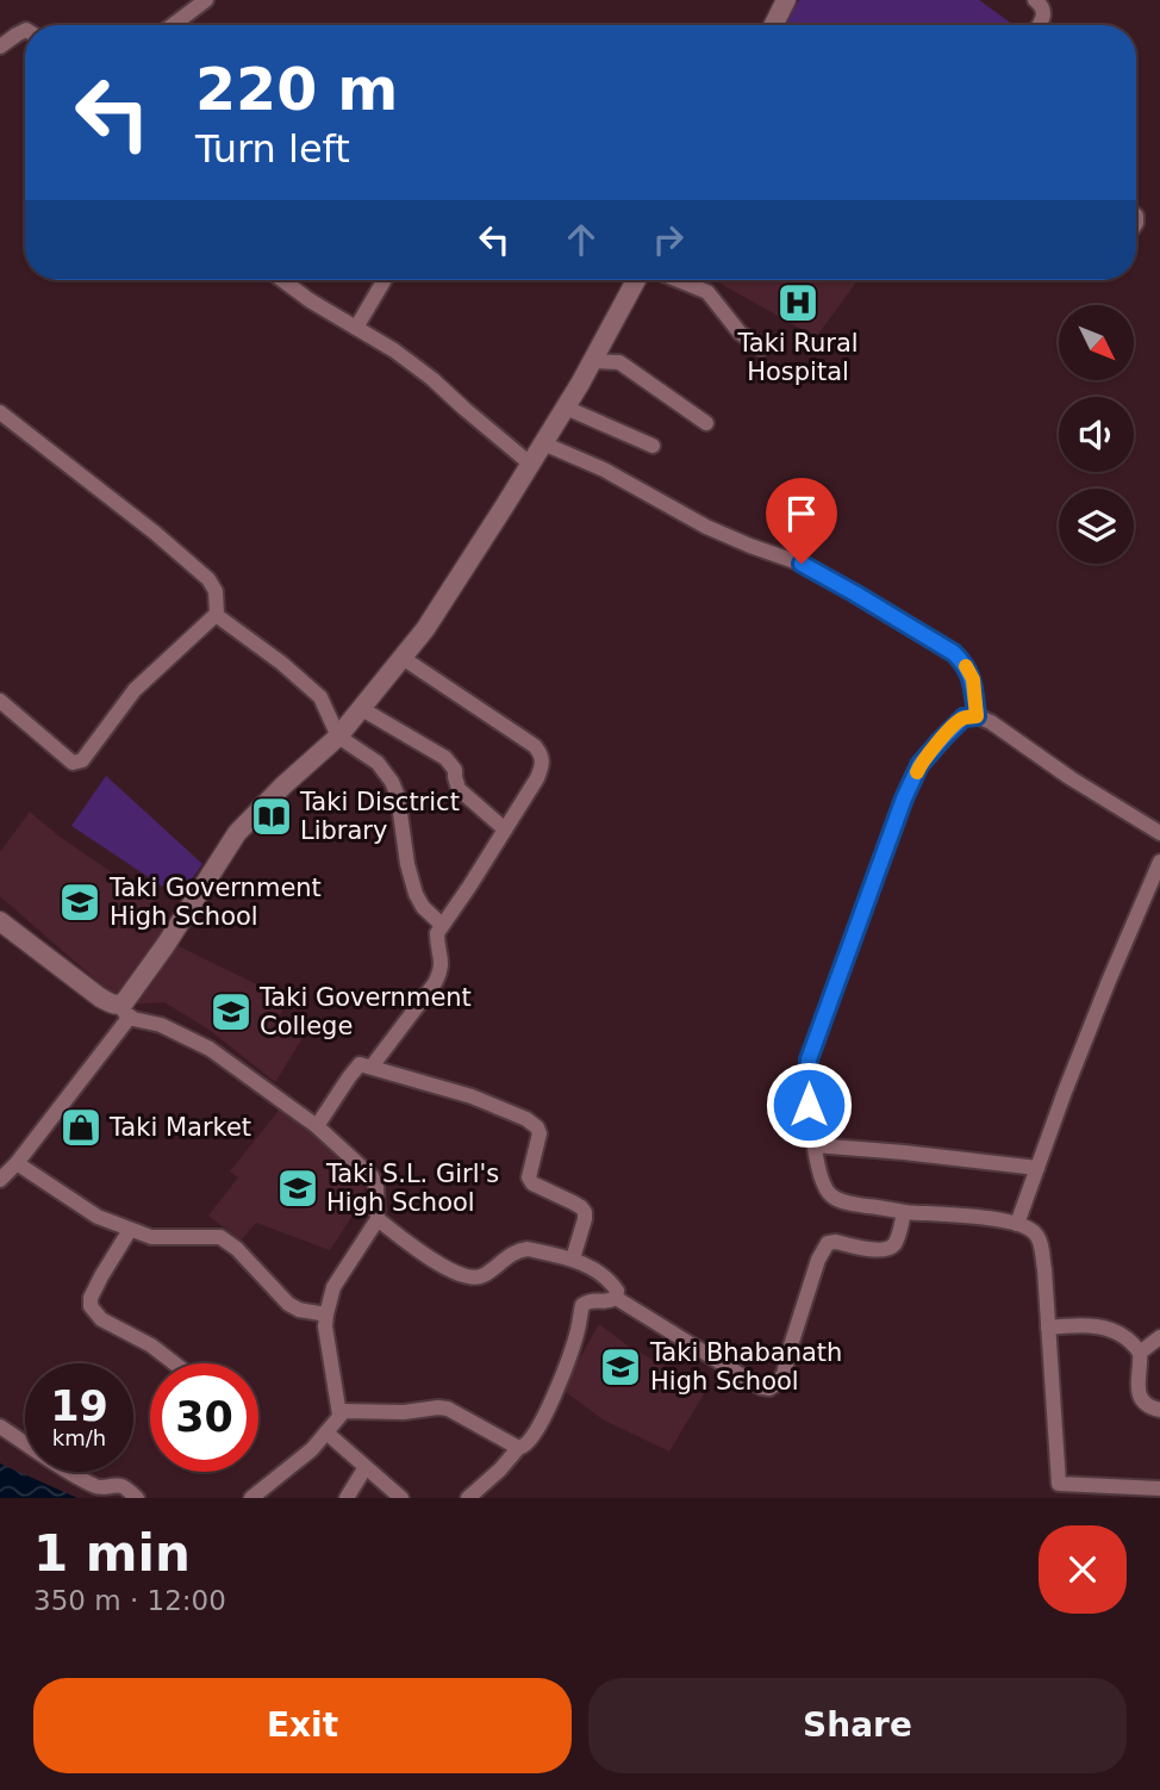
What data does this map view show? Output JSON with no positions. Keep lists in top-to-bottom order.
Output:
{
  "places": {
    "hospital": ["Taki Rural Hospital"],
    "library": ["Taki Disctrict Library"],
    "school or university": [
      "Taki Government High School",
      "Taki Government College",
      "Taki S.L. Girl's High School",
      "Taki Bhabanath High School"
    ],
    "shop": ["Taki Market"]
  },
  "north": "bottom right",
  "page": {
    "turn": ["220 m", "Turn left"],
    "speed": "19 km/h",
    "limit": "30",
    "heading": ["1 min", "350 m · 12:00"],
    "buttons": ["Exit", "Share"]
  }
}
